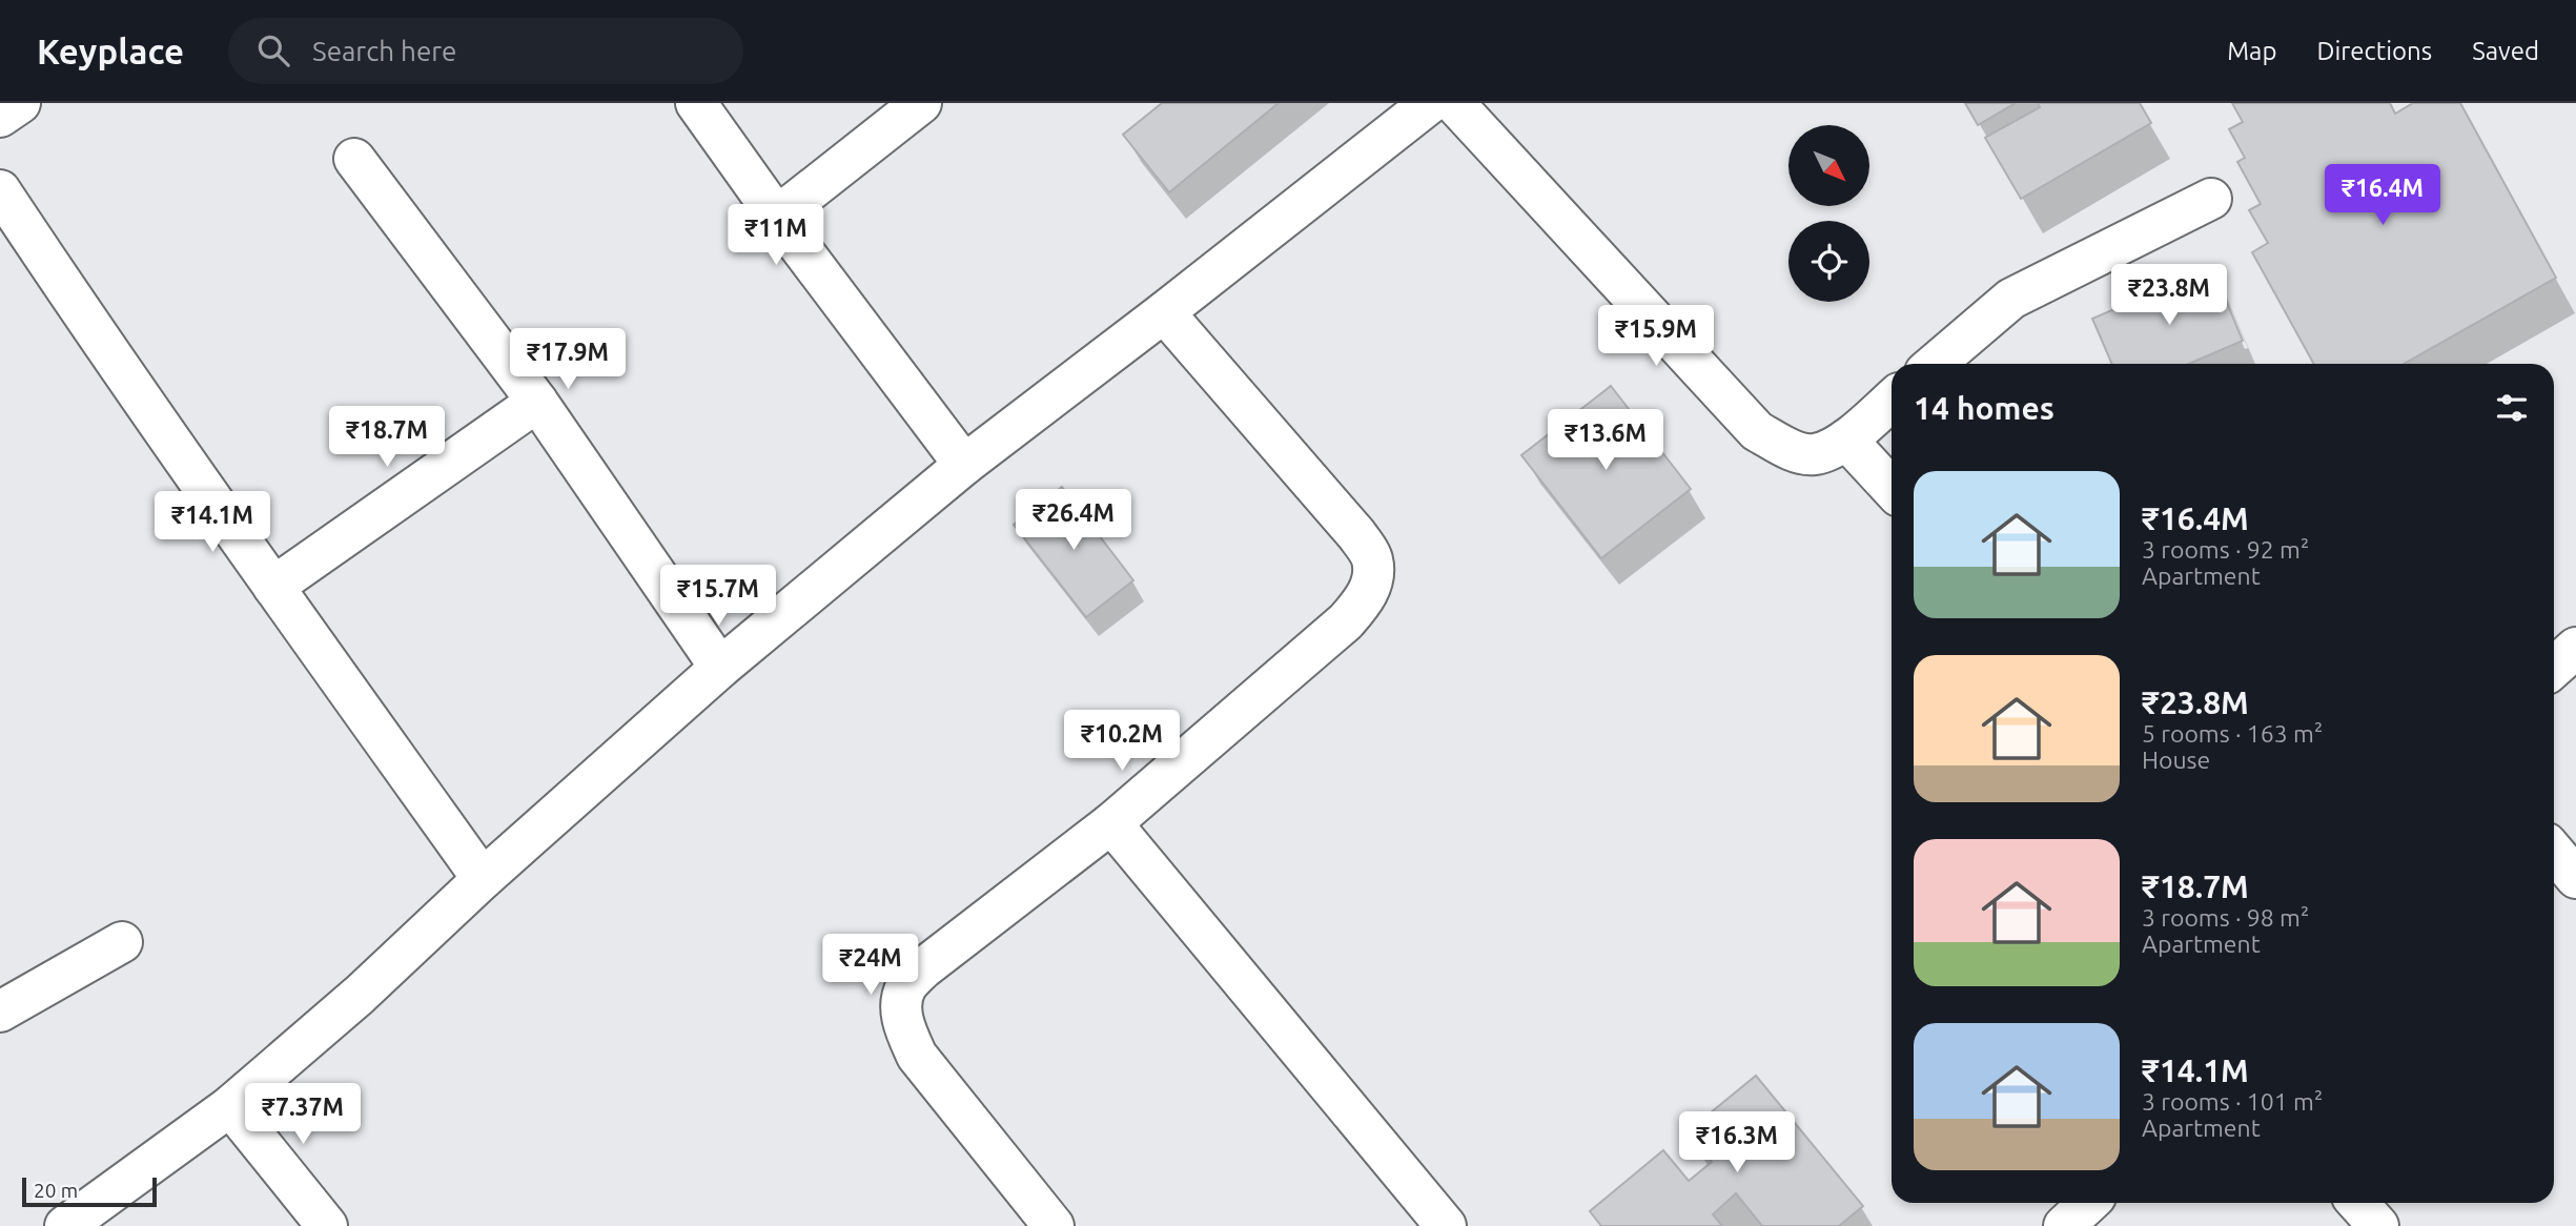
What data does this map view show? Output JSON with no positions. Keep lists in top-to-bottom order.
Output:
{
  "scale_bar": "20 m",
  "north": "bottom right",
  "page": {
    "header": "Keyplace",
    "search": "Search here",
    "nav": ["Map", "Directions", "Saved"],
    "price": [
      "₹16.4M",
      "₹11M",
      "₹23.8M",
      "₹15.9M",
      "₹17.9M",
      "₹18.7M",
      "₹13.6M",
      "₹26.4M",
      "₹14.1M",
      "₹15.7M",
      "₹10.2M",
      "₹24M",
      "₹7.37M",
      "₹16.3M"
    ],
    "heading": "14 homes",
    "list": [
      {
        "name": "₹16.4M",
        "note": "3 rooms · 92 m² · Apartment"
      },
      {
        "name": "₹23.8M",
        "note": "5 rooms · 163 m² · House"
      },
      {
        "name": "₹18.7M",
        "note": "3 rooms · 98 m² · Apartment"
      },
      {
        "name": "₹14.1M",
        "note": "3 rooms · 101 m² · Apartment"
      }
    ],
    "scale": "20 m"
  }
}
